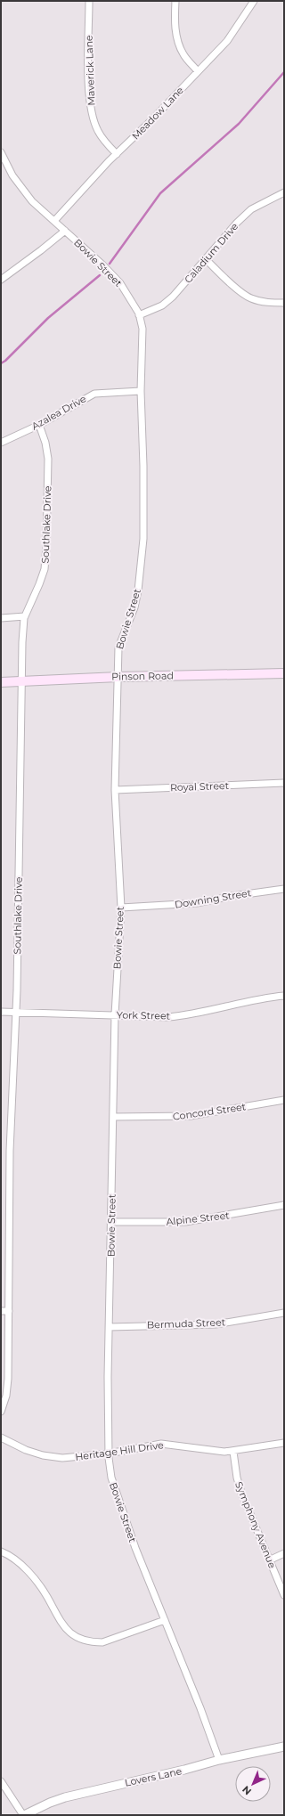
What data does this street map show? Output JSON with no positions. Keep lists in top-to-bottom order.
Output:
{
  "streets": {
    "main road": ["Pinson Road"],
    "street": [
      "Maverick Lane",
      "Meadow Lane",
      "Caladium Drive",
      "Bowie Street",
      "Azalea Drive",
      "Southlake Drive",
      "Royal Street",
      "Downing Street",
      "York Street",
      "Concord Street",
      "Alpine Street",
      "Bermuda Street",
      "Heritage Hill Drive",
      "Symphony Avenue",
      "Lovers Lane"
    ]
  },
  "crossings": [
    ["Maverick Lane", "Meadow Lane"],
    ["Meadow Lane", "Bowie Street"],
    ["Caladium Drive", "Bowie Street"],
    ["Bowie Street", "Azalea Drive"],
    ["Bowie Street", "Pinson Road"],
    ["Bowie Street", "Royal Street"],
    ["Bowie Street", "Downing Street"],
    ["Bowie Street", "York Street"],
    ["Bowie Street", "Concord Street"],
    ["Bowie Street", "Alpine Street"],
    ["Bowie Street", "Bermuda Street"],
    ["Bowie Street", "Heritage Hill Drive"],
    ["Bowie Street", "Lovers Lane"],
    ["Azalea Drive", "Southlake Drive"],
    ["Southlake Drive", "Pinson Road"],
    ["Southlake Drive", "York Street"],
    ["Heritage Hill Drive", "Symphony Avenue"]
  ],
  "north": "bottom left"
}
